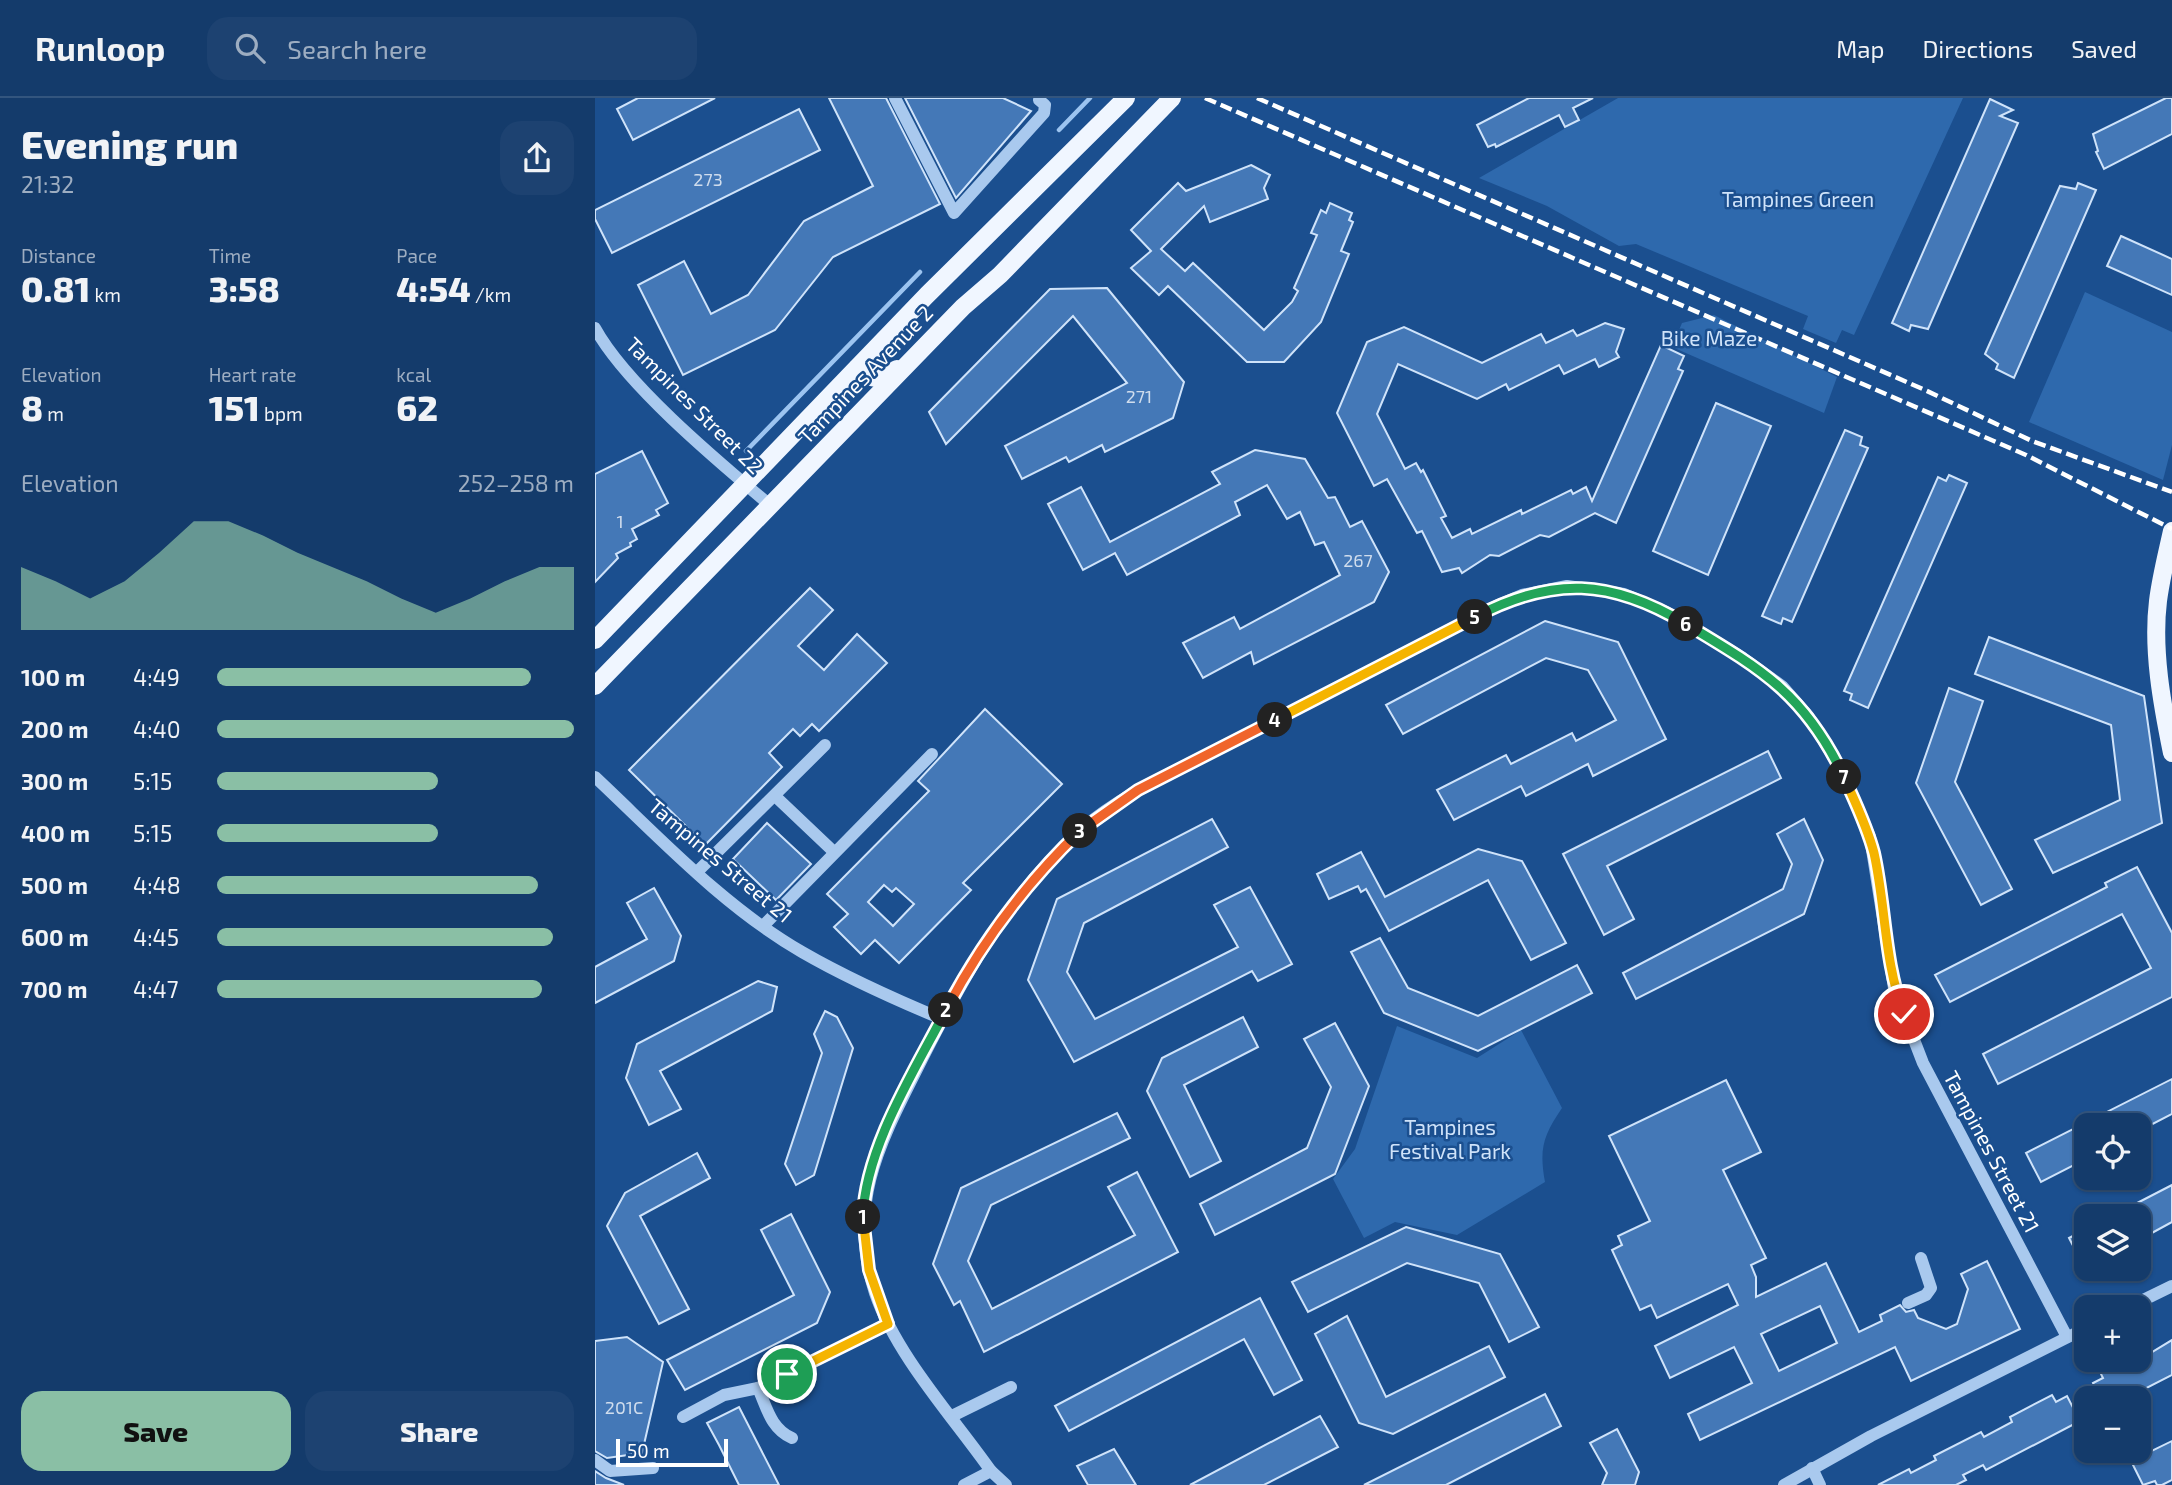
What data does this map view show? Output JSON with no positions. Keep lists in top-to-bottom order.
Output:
{
  "streets": {
    "main road": ["Tampines Avenue 2"],
    "street": ["Tampines Street 22", "Tampines Street 21"]
  },
  "crossings": [
    ["Tampines Avenue 2", "Tampines Street 22"]
  ],
  "parks": ["Tampines Green", "Bike Maze", "Tampines Festival Park"],
  "house_numbers": [
    "273",
    "271",
    "1",
    "267",
    "201C"
  ],
  "scale_bar": "50 m",
  "page": {
    "header": "Runloop",
    "search": "Search here",
    "nav": ["Map", "Directions", "Saved"],
    "heading": ["Evening run", "21:32"],
    "stats": [
      ["Distance", "0.81 km"],
      ["Time", "3:58"],
      ["Pace", "4:54 /km"],
      ["Elevation", "8 m"],
      ["Heart rate", "151 bpm"],
      ["kcal", "62"]
    ],
    "chart": ["Elevation", "252–258 m"],
    "pins": [
      "5",
      "6",
      "4",
      "7",
      "3",
      "2",
      "1"
    ],
    "list": [
      {
        "name": "100 m",
        "note": "4:49"
      },
      {
        "name": "200 m",
        "note": "4:40"
      },
      {
        "name": "300 m",
        "note": "5:15"
      },
      {
        "name": "400 m",
        "note": "5:15"
      },
      {
        "name": "500 m",
        "note": "4:48"
      },
      {
        "name": "600 m",
        "note": "4:45"
      },
      {
        "name": "700 m",
        "note": "4:47"
      }
    ],
    "map_buttons": ["+", "−"],
    "buttons": ["Save", "Share"],
    "scale": "50 m"
  }
}
